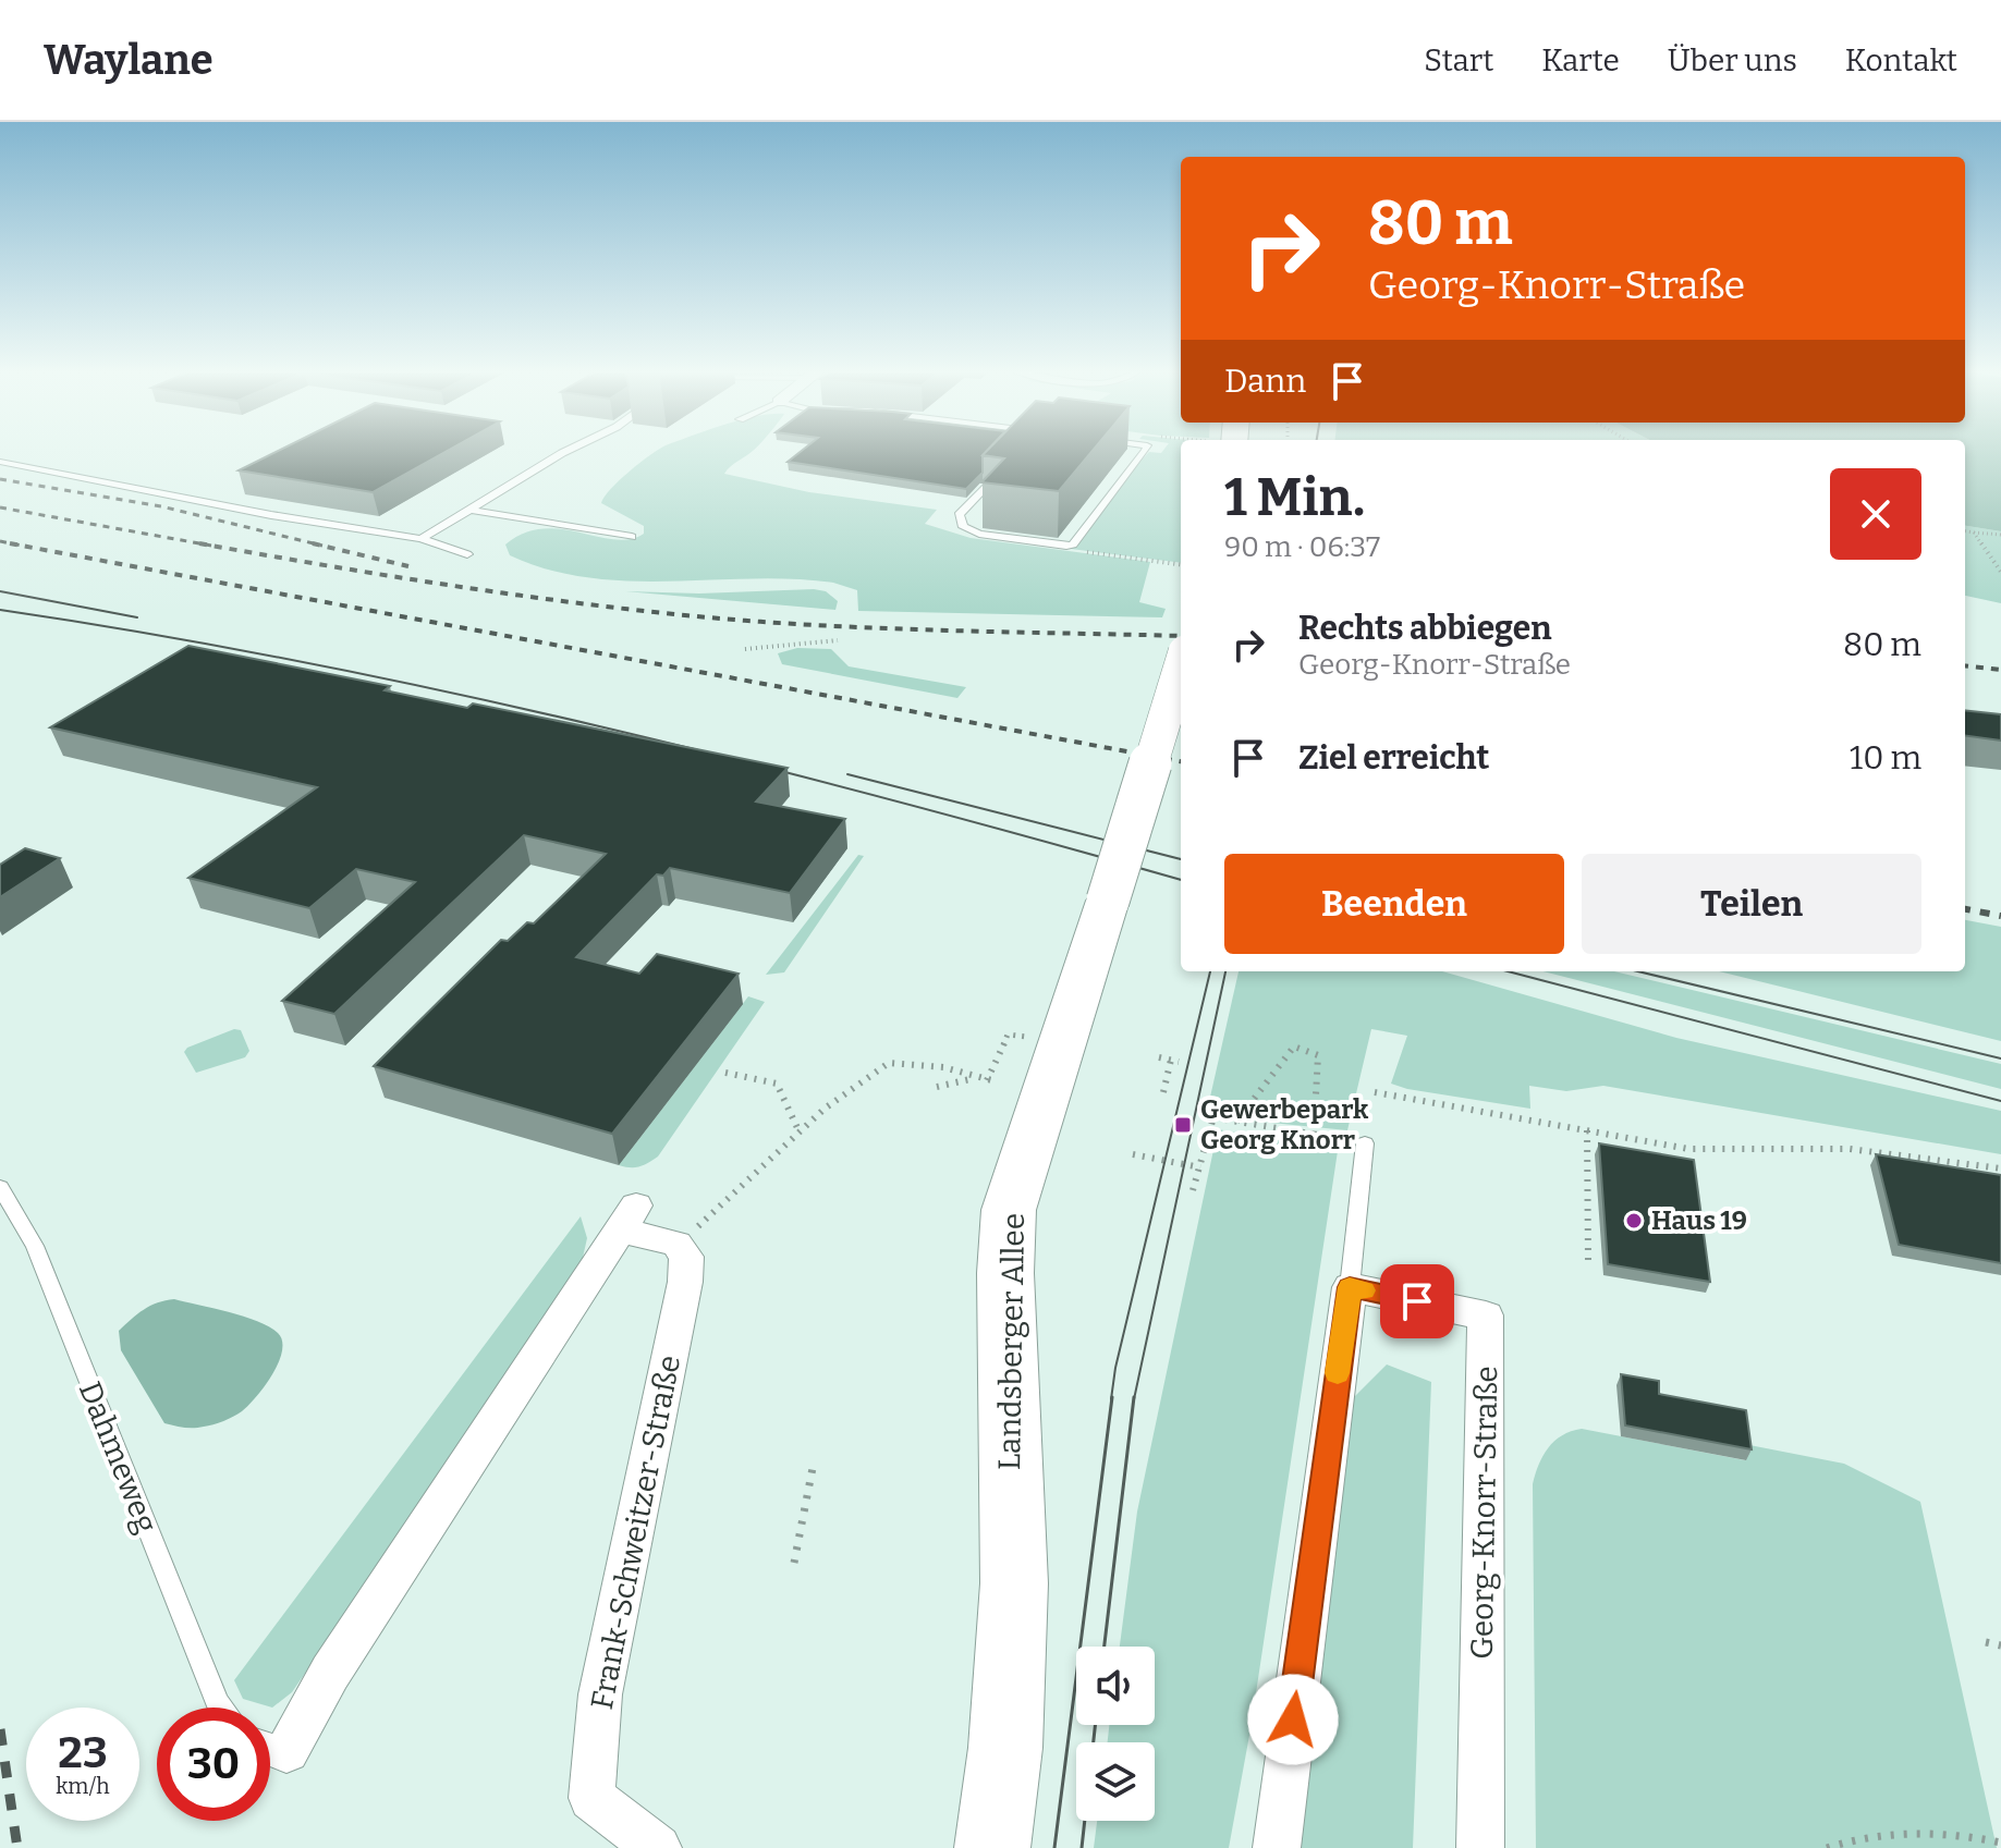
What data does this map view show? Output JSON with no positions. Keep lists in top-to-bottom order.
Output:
{
  "streets": {
    "main road": ["Landsberger Allee"],
    "street": ["Georg-Knorr-Straße", "Frank-Schweitzer-Straße"],
    "lane": ["Dahmeweg"]
  },
  "places": {
    "transit": ["Gewerbepark Georg Knorr"],
    "other": ["Haus 19"]
  },
  "page": {
    "header": "Waylane",
    "nav": [
      "Start",
      "Karte",
      "Über uns",
      "Kontakt"
    ],
    "turn": ["80 m", "Georg-Knorr-Straße"],
    "then": "Dann",
    "heading": ["1 Min.", "90 m · 06:37"],
    "list": [
      {
        "name": "Rechts abbiegen",
        "note": "Georg-Knorr-Straße",
        "value": "80 m"
      },
      {
        "name": "Ziel erreicht",
        "value": "10 m"
      }
    ],
    "buttons": ["Beenden", "Teilen"],
    "speed": "23 km/h",
    "limit": "30"
  }
}
